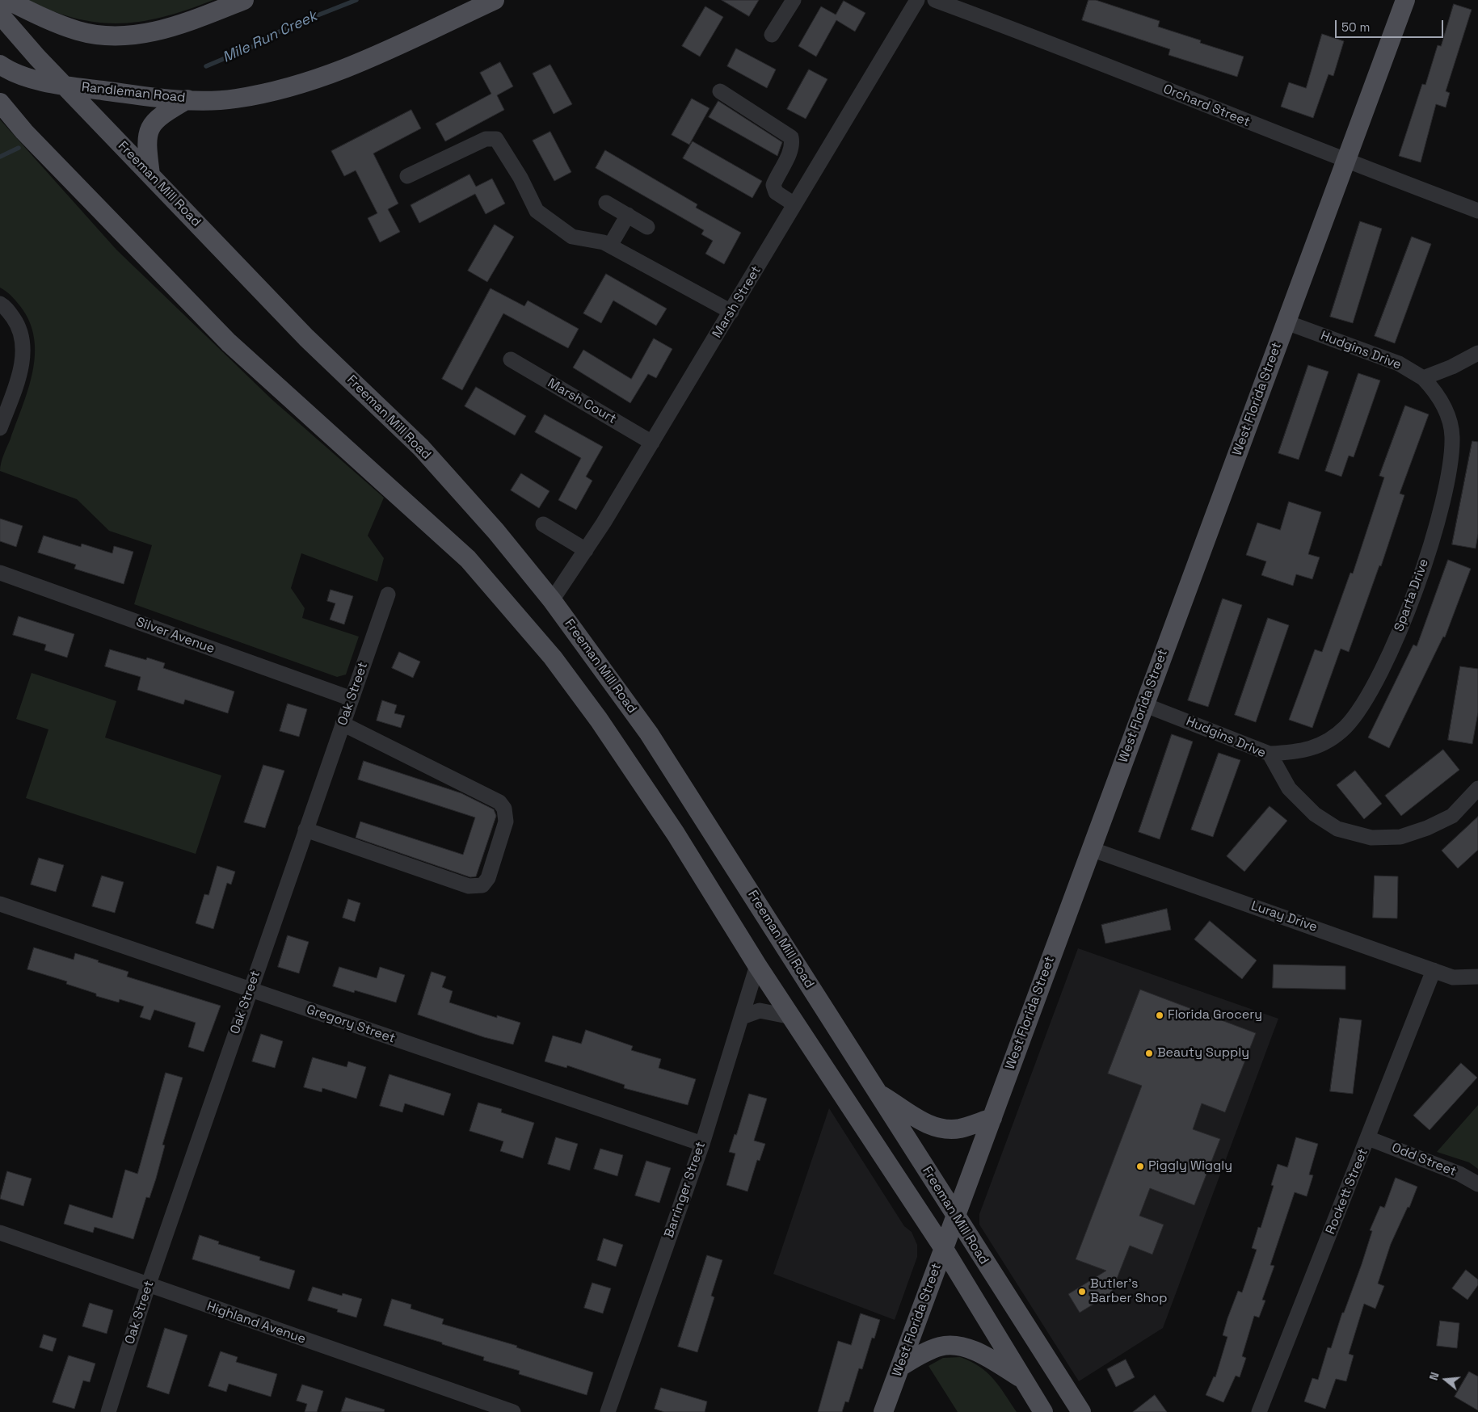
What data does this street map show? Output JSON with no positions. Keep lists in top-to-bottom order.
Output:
{
  "streets": {
    "main road": ["Randleman Road", "Freeman Mill Road", "West Florida Street"],
    "street": [
      "Orchard Street",
      "Marsh Street",
      "Hudgins Drive",
      "Marsh Court",
      "Sparta Drive",
      "Silver Avenue",
      "Oak Street",
      "Luray Drive",
      "Gregory Street",
      "Odd Street",
      "Barringer Street",
      "Rockett Street",
      "Highland Avenue"
    ]
  },
  "crossings": [
    ["Randleman Road", "Freeman Mill Road"],
    ["Orchard Street", "West Florida Street"],
    ["Freeman Mill Road", "Marsh Street"],
    ["Freeman Mill Road", "West Florida Street"],
    ["Freeman Mill Road", "Barringer Street"],
    ["Marsh Street", "Marsh Court"],
    ["Hudgins Drive", "West Florida Street"],
    ["Hudgins Drive", "Sparta Drive"],
    ["West Florida Street", "Luray Drive"],
    ["Silver Avenue", "Oak Street"],
    ["Oak Street", "Gregory Street"],
    ["Oak Street", "Highland Avenue"],
    ["Luray Drive", "Rockett Street"],
    ["Gregory Street", "Barringer Street"],
    ["Odd Street", "Rockett Street"]
  ],
  "water": ["Mile Run Creek"],
  "places": [
    "Florida Grocery",
    "Beauty Supply",
    "Piggly Wiggly",
    "Butler's Barber Shop"
  ],
  "scale_bar": "50 m",
  "north": "left"
}
